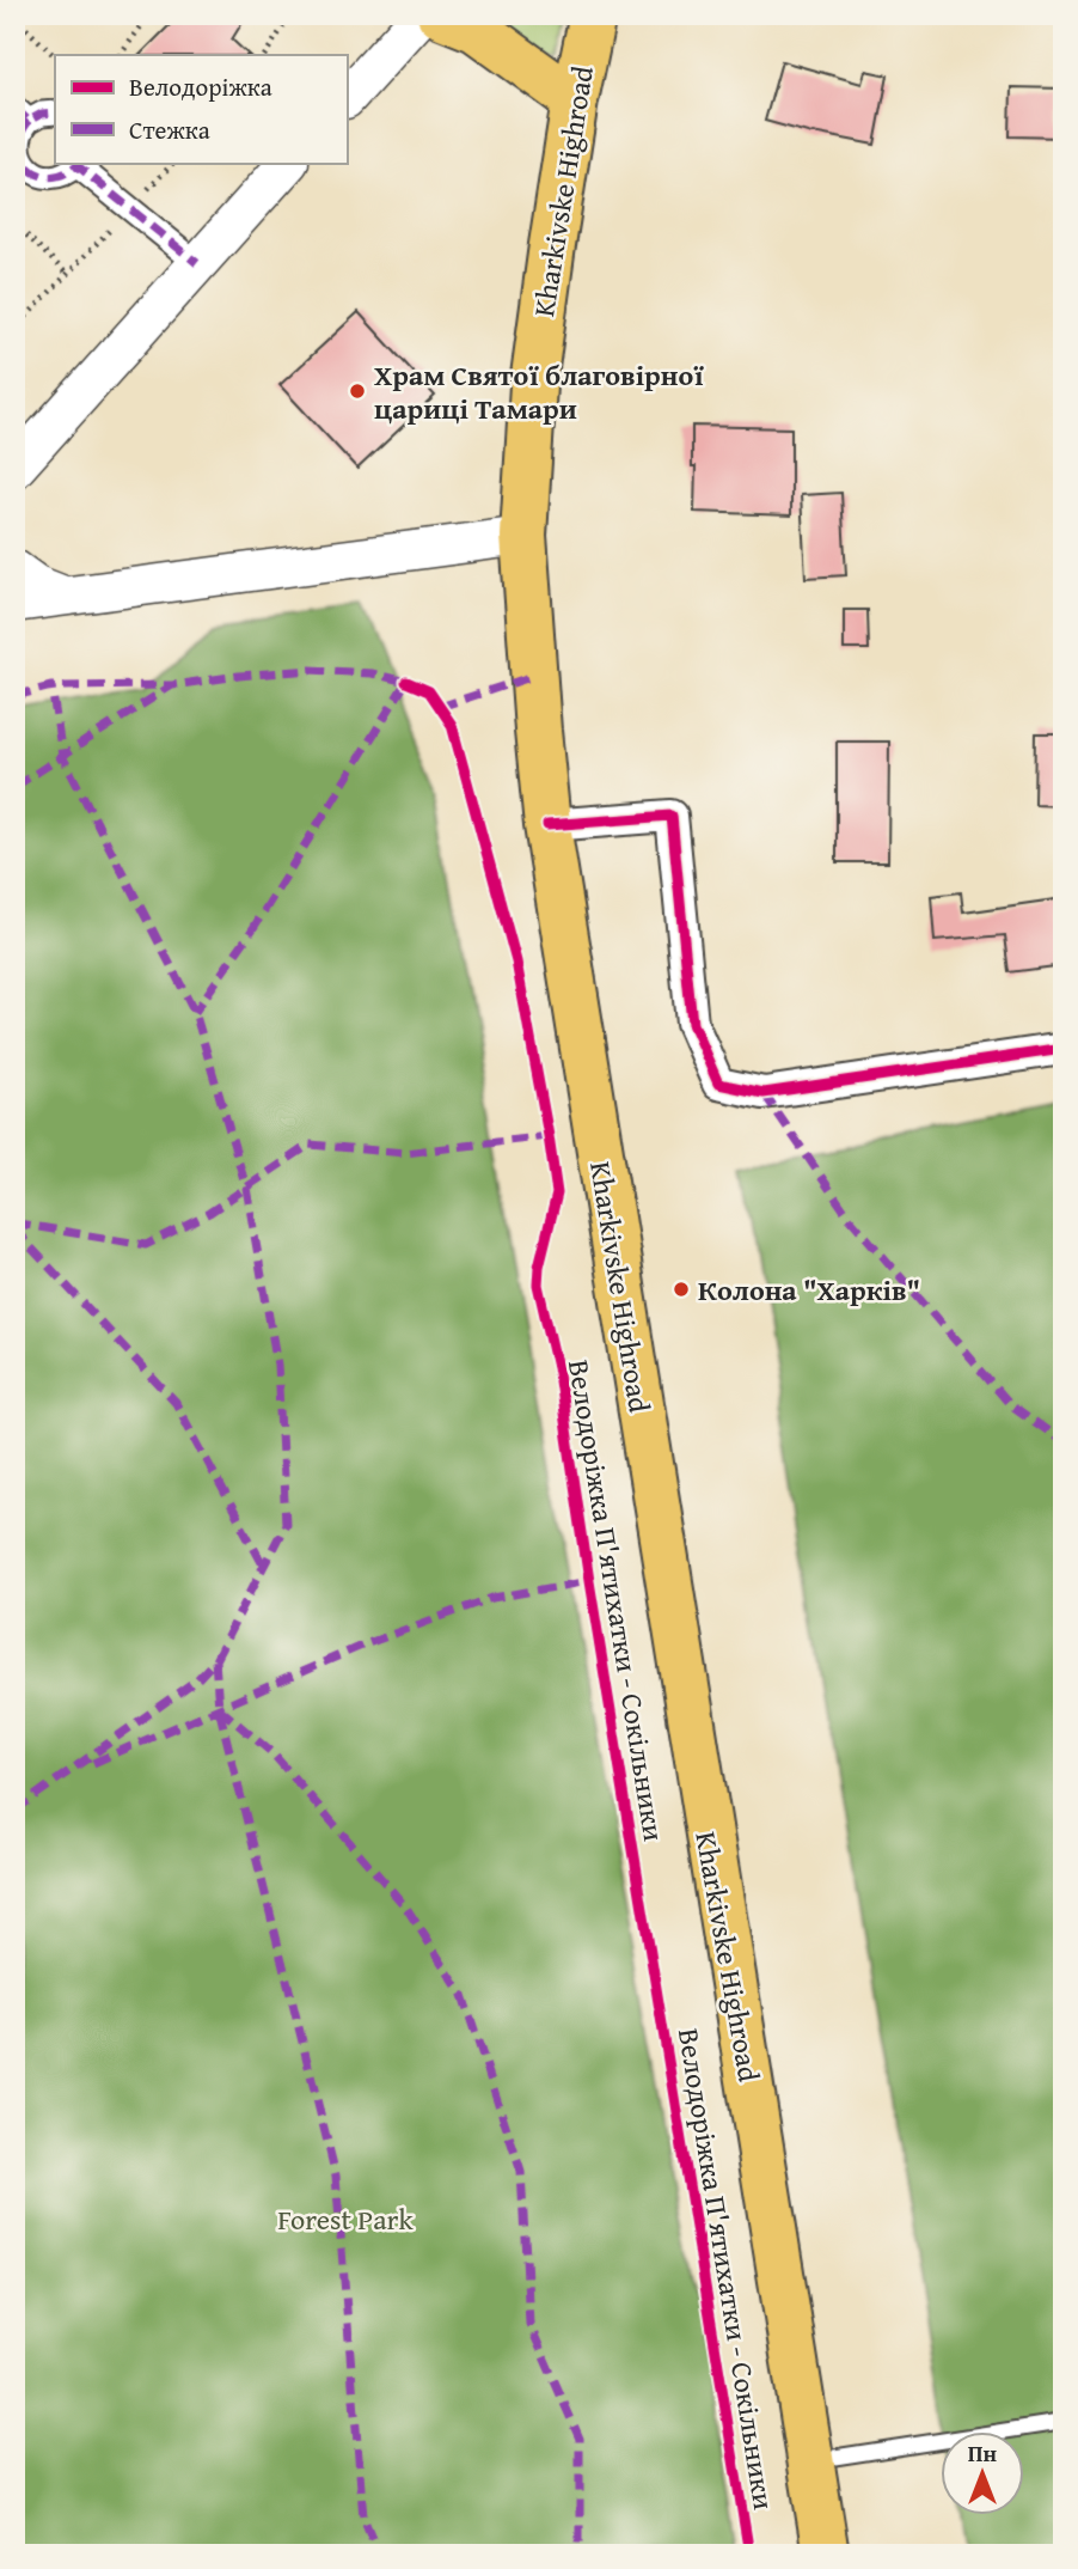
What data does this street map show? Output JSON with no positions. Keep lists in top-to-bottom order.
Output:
{
  "streets": {
    "main road": ["Kharkivske Highroad"],
    "cycle path": ["Велодоріжка П'ятихатки - Сокільники"]
  },
  "parks": ["Forest Park"],
  "places": ["Храм Святої благовірної цариці Тамари", "Колона \"Харків\""],
  "legend": ["Велодоріжка", "Стежка"],
  "north": "top"
}
